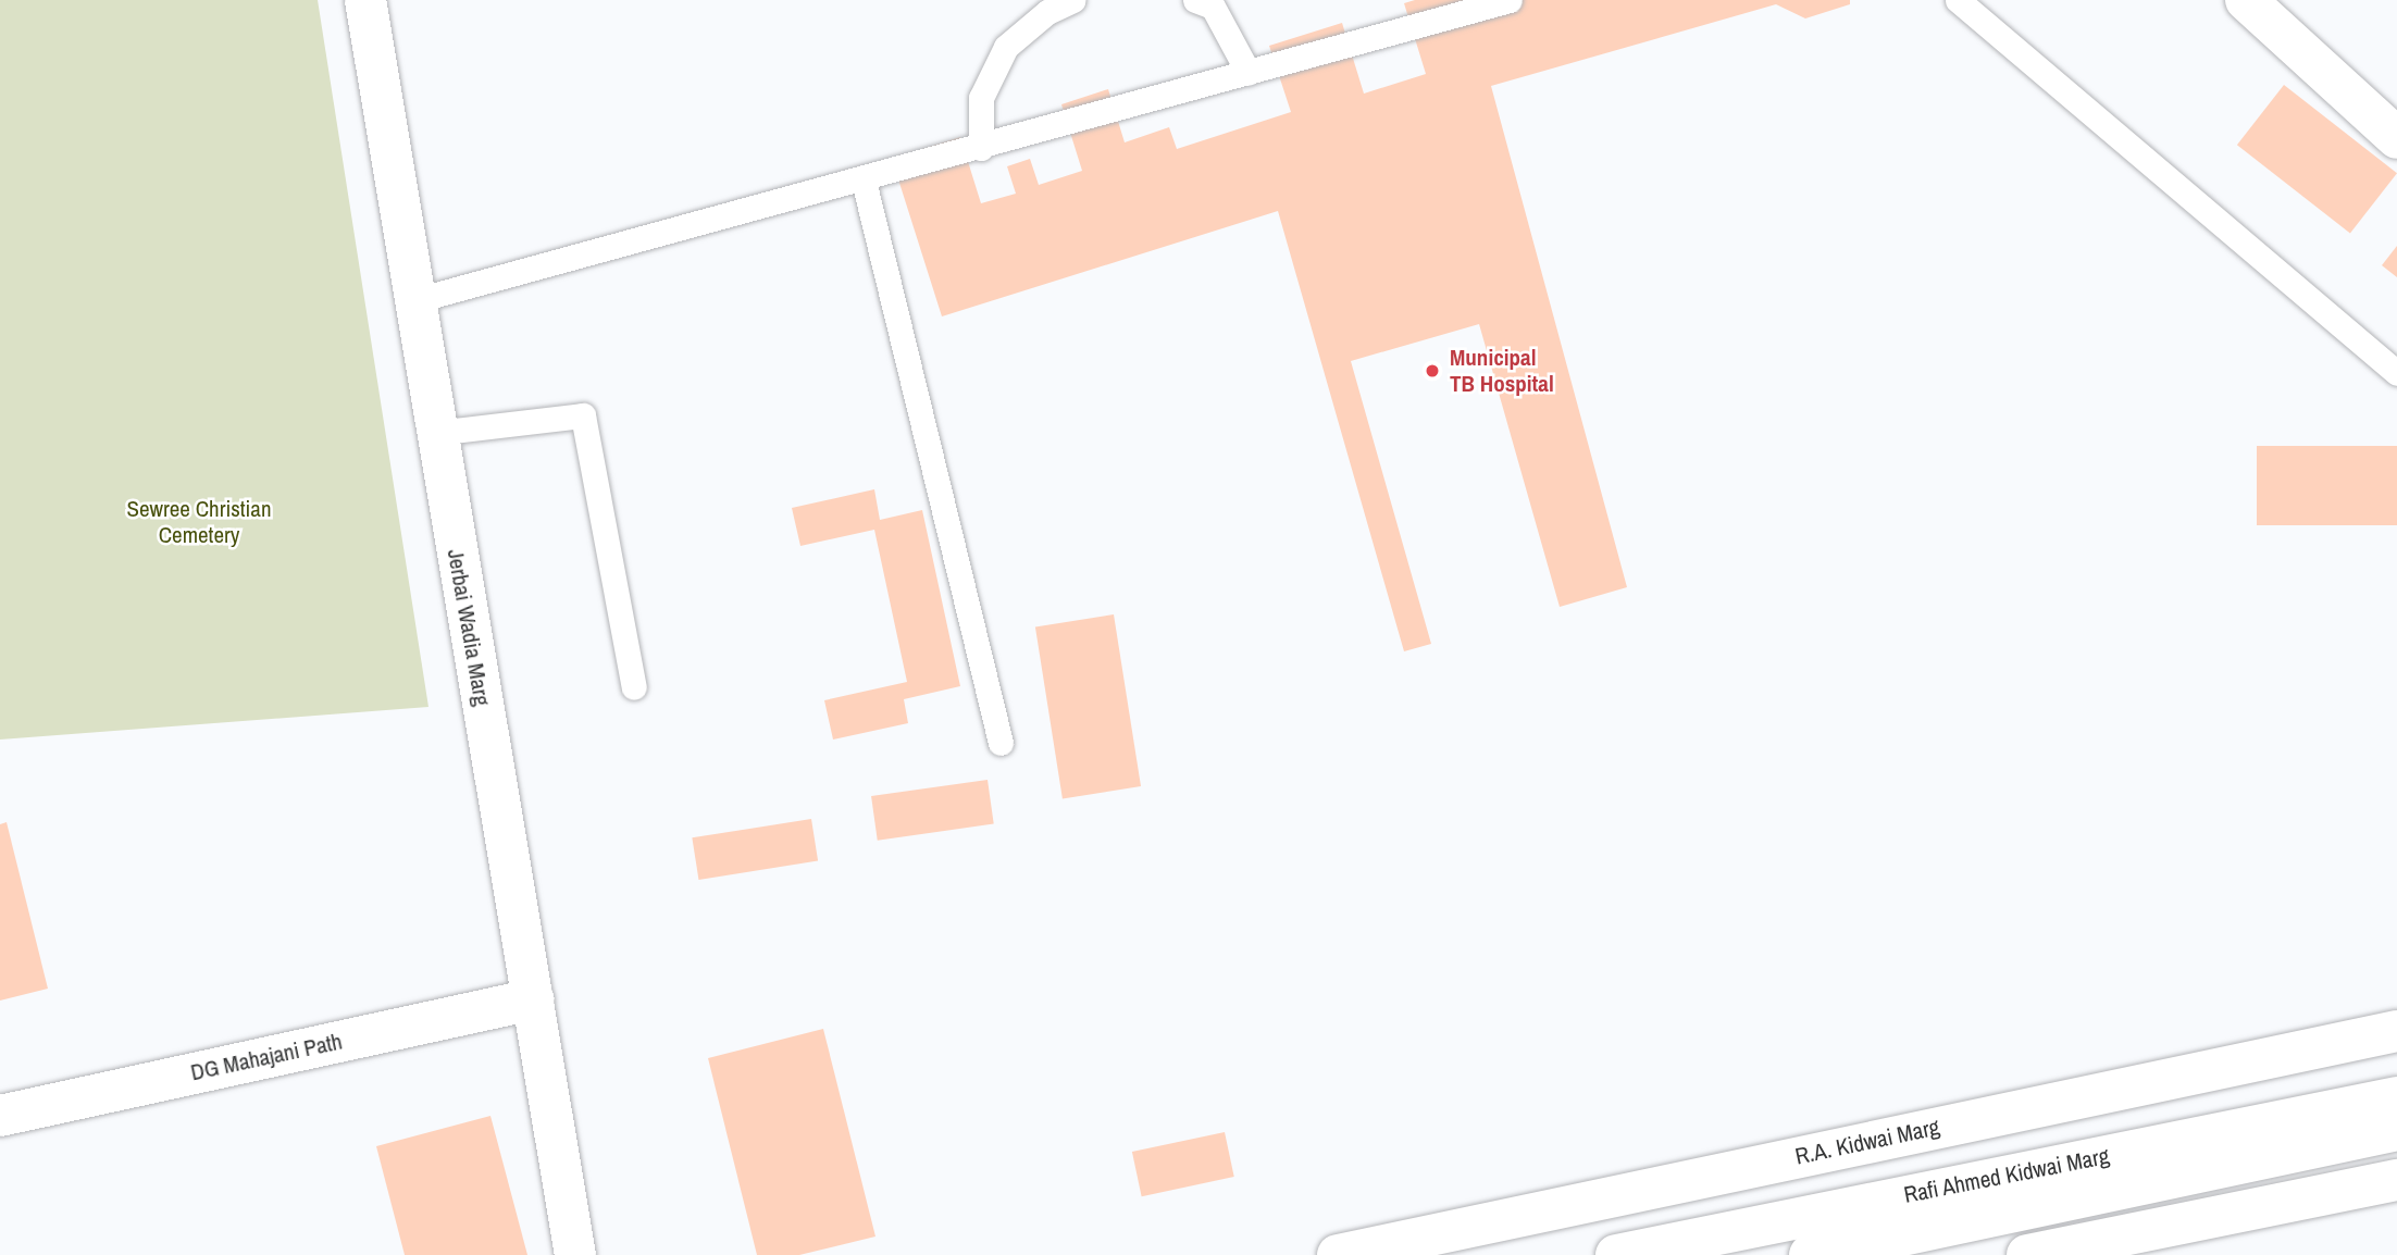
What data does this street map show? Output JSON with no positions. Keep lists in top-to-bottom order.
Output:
{
  "streets": {
    "main road": [
      "Jerbai Wadia Marg",
      "DG Mahajani Path",
      "R.A. Kidwai Marg",
      "Rafi Ahmed Kidwai Marg"
    ]
  },
  "crossings": [
    ["Jerbai Wadia Marg", "DG Mahajani Path"]
  ],
  "parks": ["Sewree Christian Cemetery"],
  "places": ["Municipal TB Hospital"]
}
